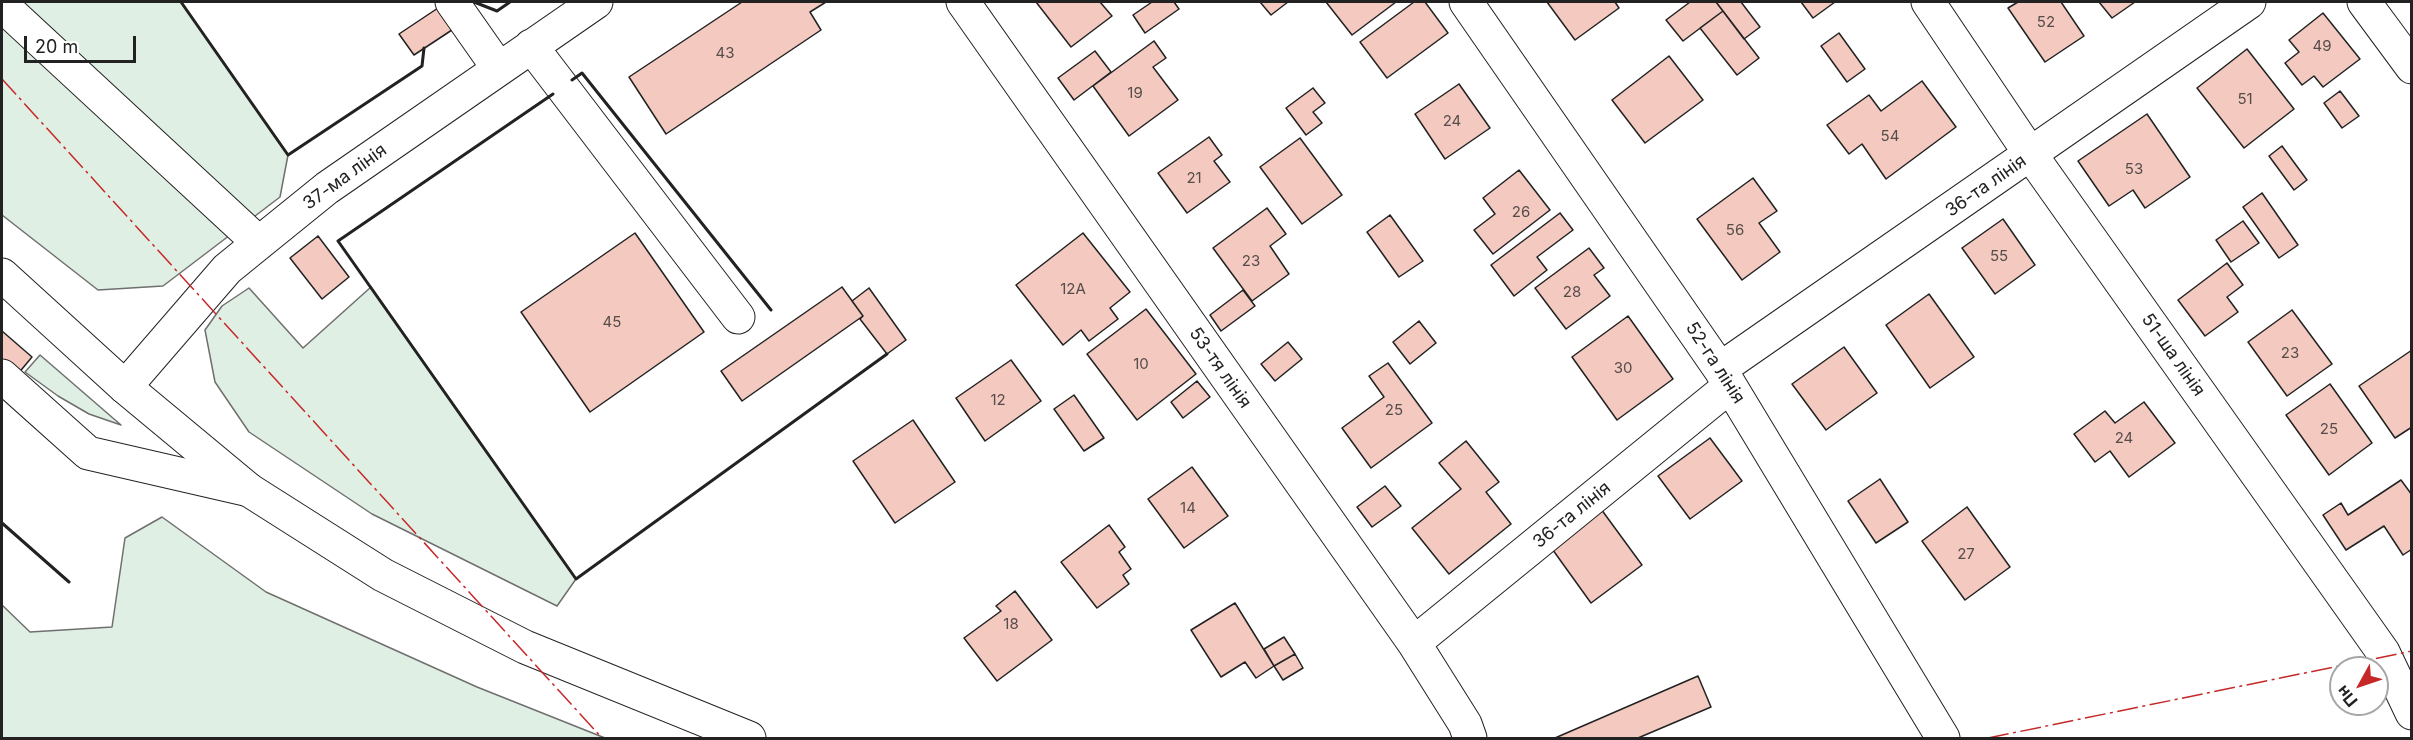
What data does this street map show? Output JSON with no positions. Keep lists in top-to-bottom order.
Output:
{
  "streets": {
    "main road": [
      "37-ма лінія",
      "36-та лінія",
      "51-ша лінія",
      "52-га лінія",
      "53-тя лінія"
    ]
  },
  "crossings": [
    ["36-та лінія", "51-ша лінія"],
    ["36-та лінія", "52-га лінія"],
    ["36-та лінія", "53-тя лінія"]
  ],
  "house_numbers": [
    "52",
    "49",
    "43",
    "19",
    "51",
    "24",
    "54",
    "53",
    "21",
    "26",
    "56",
    "55",
    "23",
    "12А",
    "28",
    "45",
    "23",
    "10",
    "30",
    "12",
    "25",
    "25",
    "24",
    "14",
    "27",
    "18"
  ],
  "scale_bar": "20 m",
  "north": "bottom left"
}
